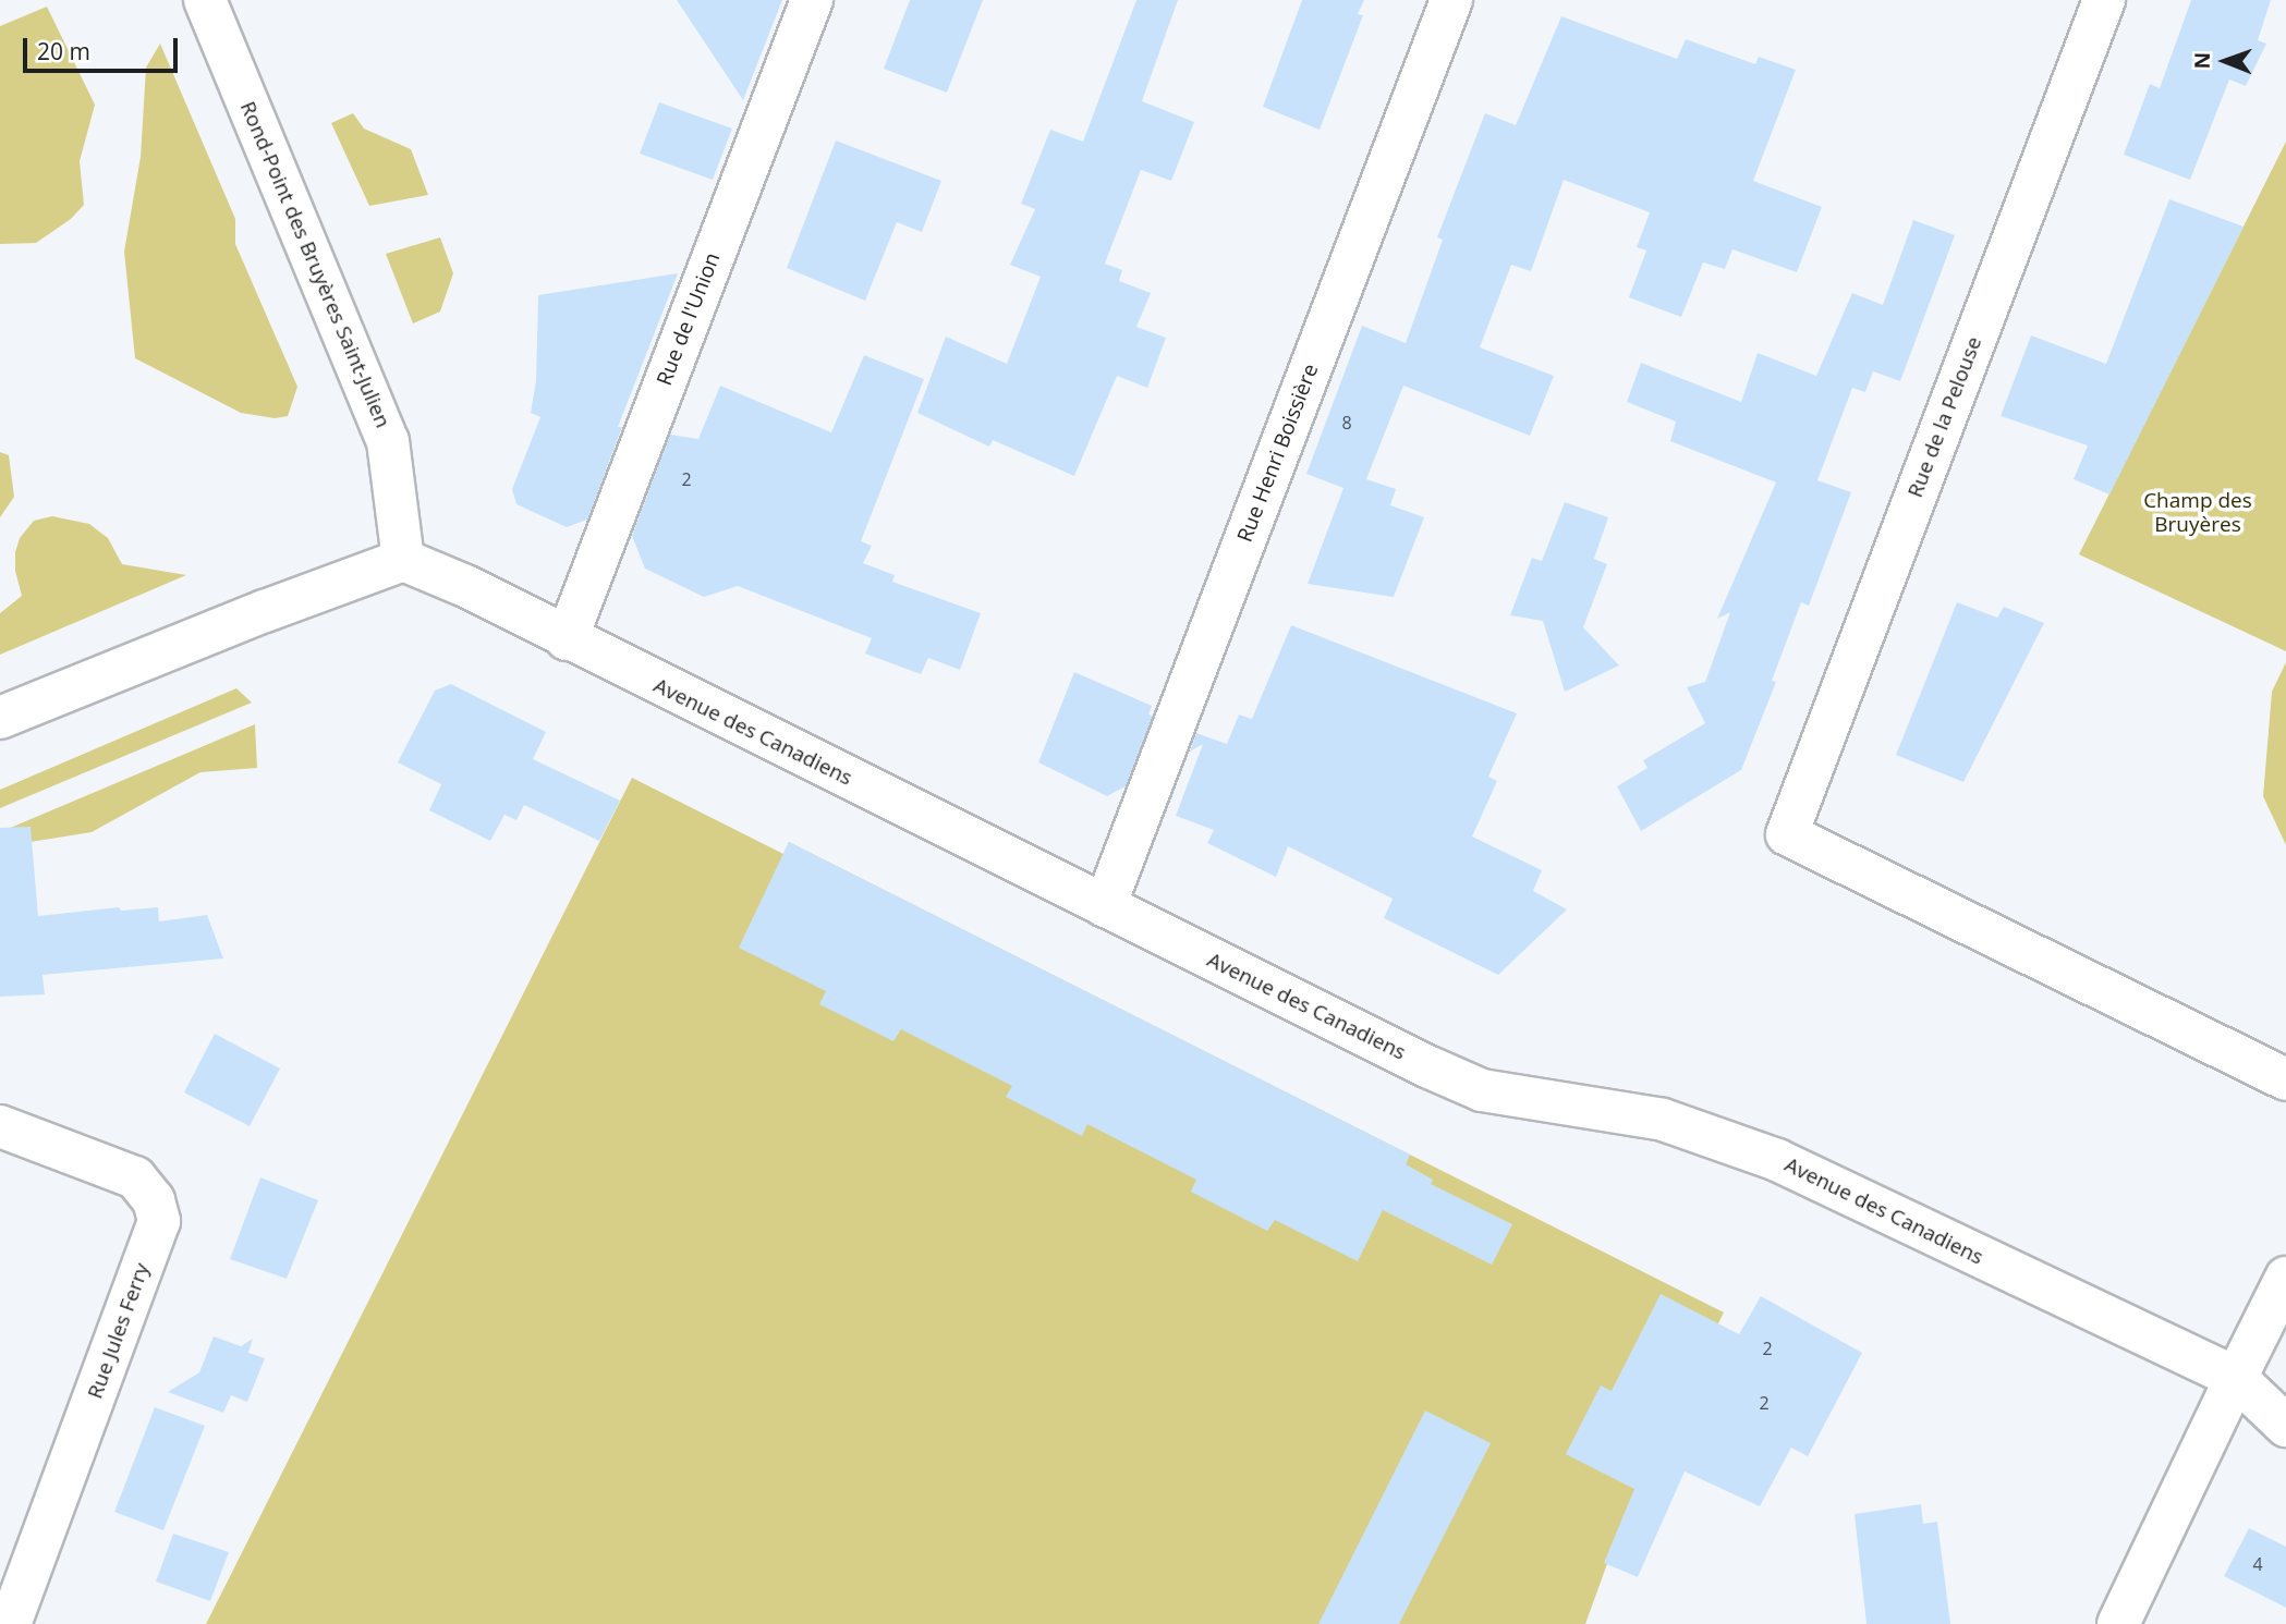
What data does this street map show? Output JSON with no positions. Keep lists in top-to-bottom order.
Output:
{
  "streets": {
    "street": [
      "Rond-Point des Bruyères Saint-Julien",
      "Rue de l'Union",
      "Rue de la Pelouse",
      "Rue Henri Boissière",
      "Avenue des Canadiens",
      "Rue Jules Ferry"
    ]
  },
  "crossings": [
    ["Rond-Point des Bruyères Saint-Julien", "Avenue des Canadiens"],
    ["Rue de l'Union", "Avenue des Canadiens"],
    ["Rue Henri Boissière", "Avenue des Canadiens"]
  ],
  "parks": ["Champ des Bruyères"],
  "house_numbers": [
    "8",
    "2",
    "2",
    "2",
    "4"
  ],
  "scale_bar": "20 m",
  "north": "left"
}
